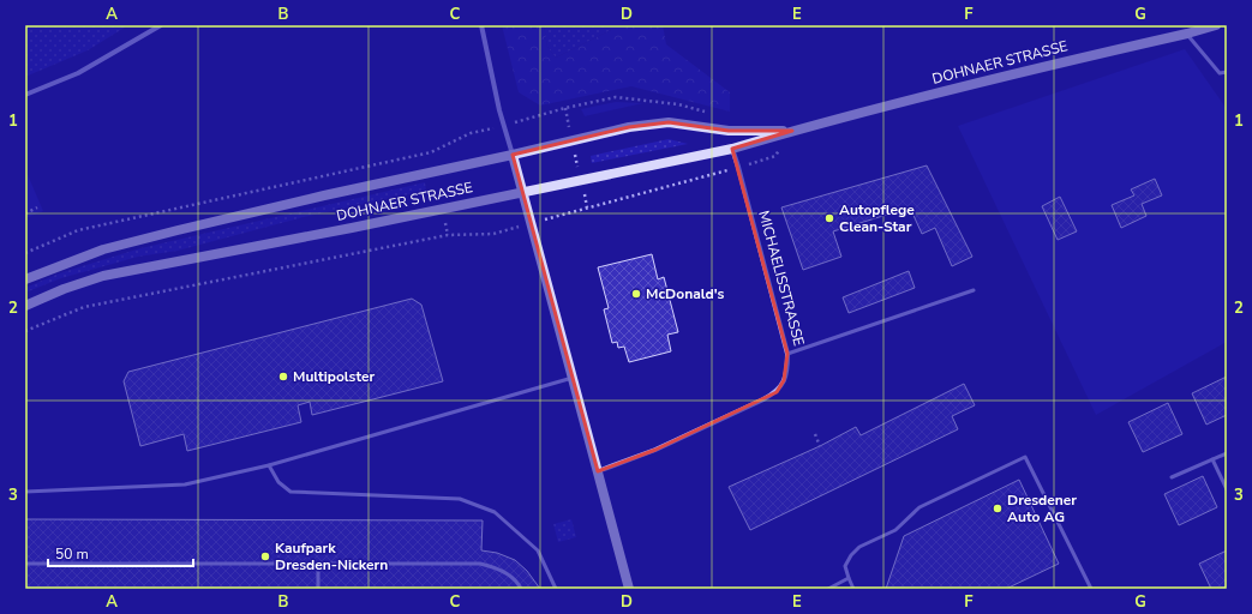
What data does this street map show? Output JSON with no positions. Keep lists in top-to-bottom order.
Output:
{
  "streets": {
    "main road": ["DOHNAER STRASSE"],
    "street": ["MICHAELISSTRASSE"]
  },
  "crossings": [
    ["DOHNAER STRASSE", "MICHAELISSTRASSE"]
  ],
  "places": [
    "Autopflege Clean-Star",
    "McDonald's",
    "Multipolster",
    "Dresdener Auto AG",
    "Kaufpark Dresden-Nickern"
  ],
  "scale_bar": "50 m",
  "grid": {
    "columns": [
      "A",
      "B",
      "C",
      "D",
      "E",
      "F",
      "G"
    ],
    "rows": ["1", "2", "3"]
  }
}
